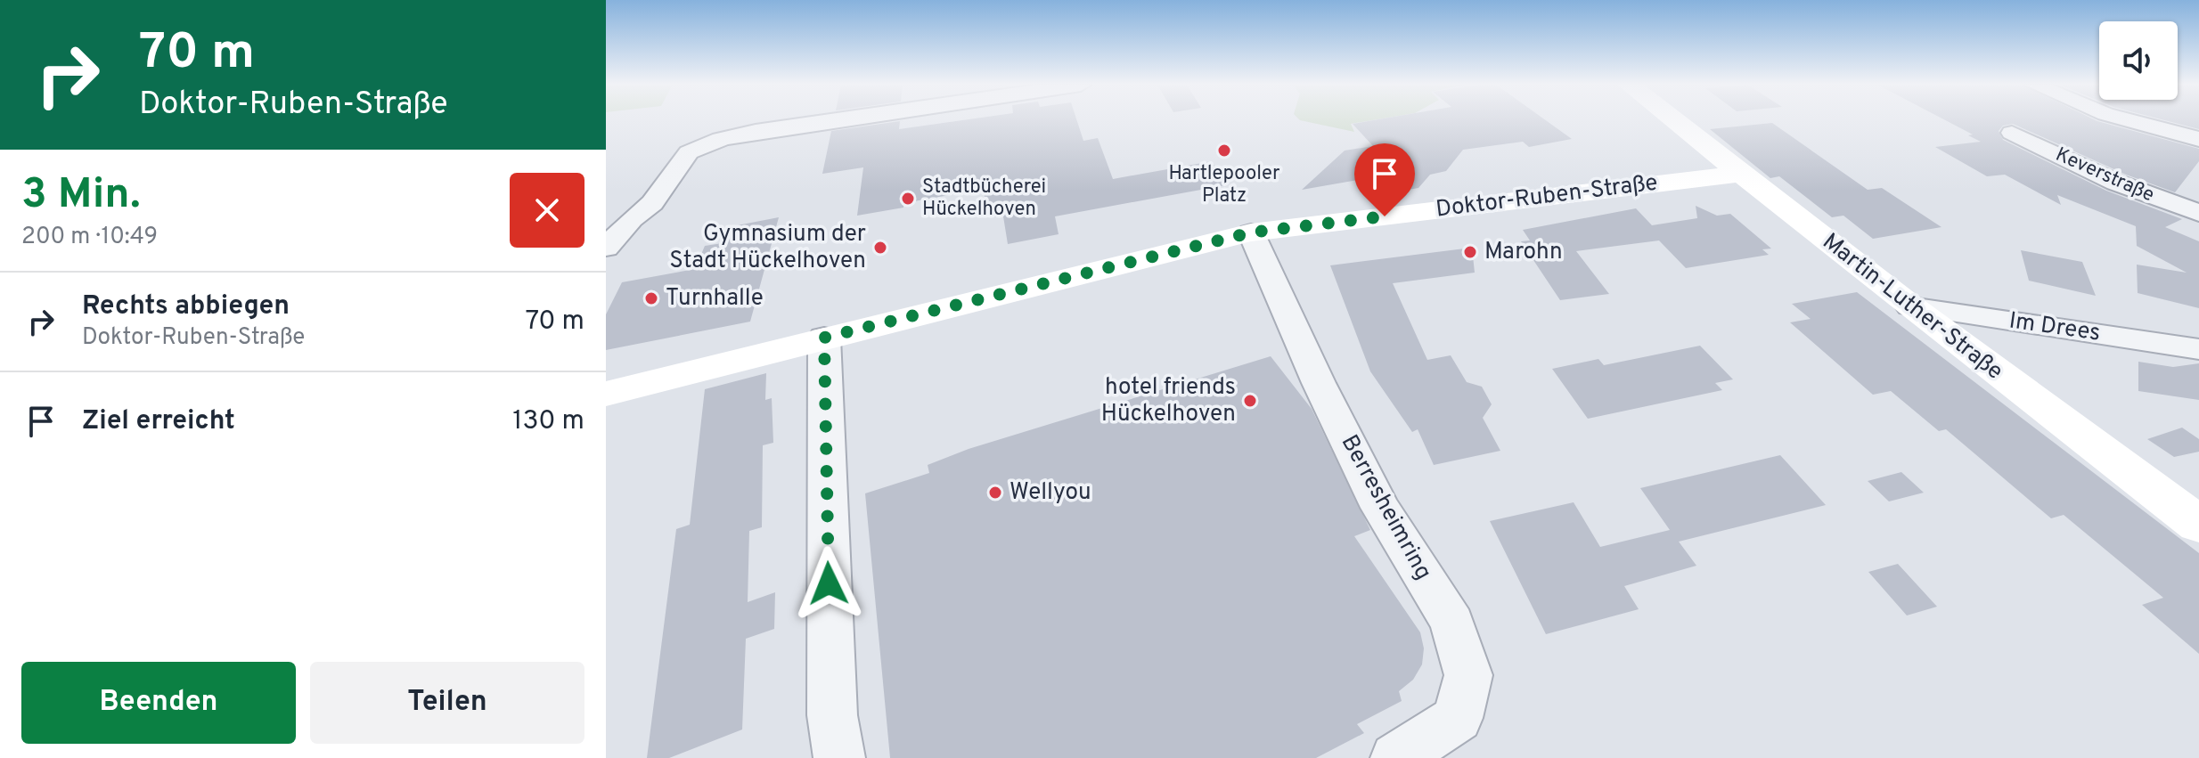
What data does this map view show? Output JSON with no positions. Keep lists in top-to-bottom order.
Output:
{
  "streets": {
    "street": [
      "Keverstraße",
      "Doktor-Ruben-Straße",
      "Martin-Luther-Straße",
      "Im Drees",
      "Berresheimring"
    ]
  },
  "crossings": [
    ["Doktor-Ruben-Straße", "Martin-Luther-Straße"],
    ["Doktor-Ruben-Straße", "Berresheimring"],
    ["Martin-Luther-Straße", "Im Drees"]
  ],
  "places": [
    "Hartlepooler Platz",
    "Stadtbücherei Hückelhoven",
    "Gymnasium der Stadt Hückelhoven",
    "Marohn",
    "Turnhalle",
    "hotel friends Hückelhoven",
    "Wellyou"
  ],
  "page": {
    "turn": ["70 m", "Doktor-Ruben-Straße"],
    "heading": ["3 Min.", "200 m · 10:49"],
    "list": [
      {
        "name": "Rechts abbiegen",
        "note": "Doktor-Ruben-Straße",
        "value": "70 m"
      },
      {
        "name": "Ziel erreicht",
        "value": "130 m"
      }
    ],
    "buttons": ["Beenden", "Teilen"]
  }
}
